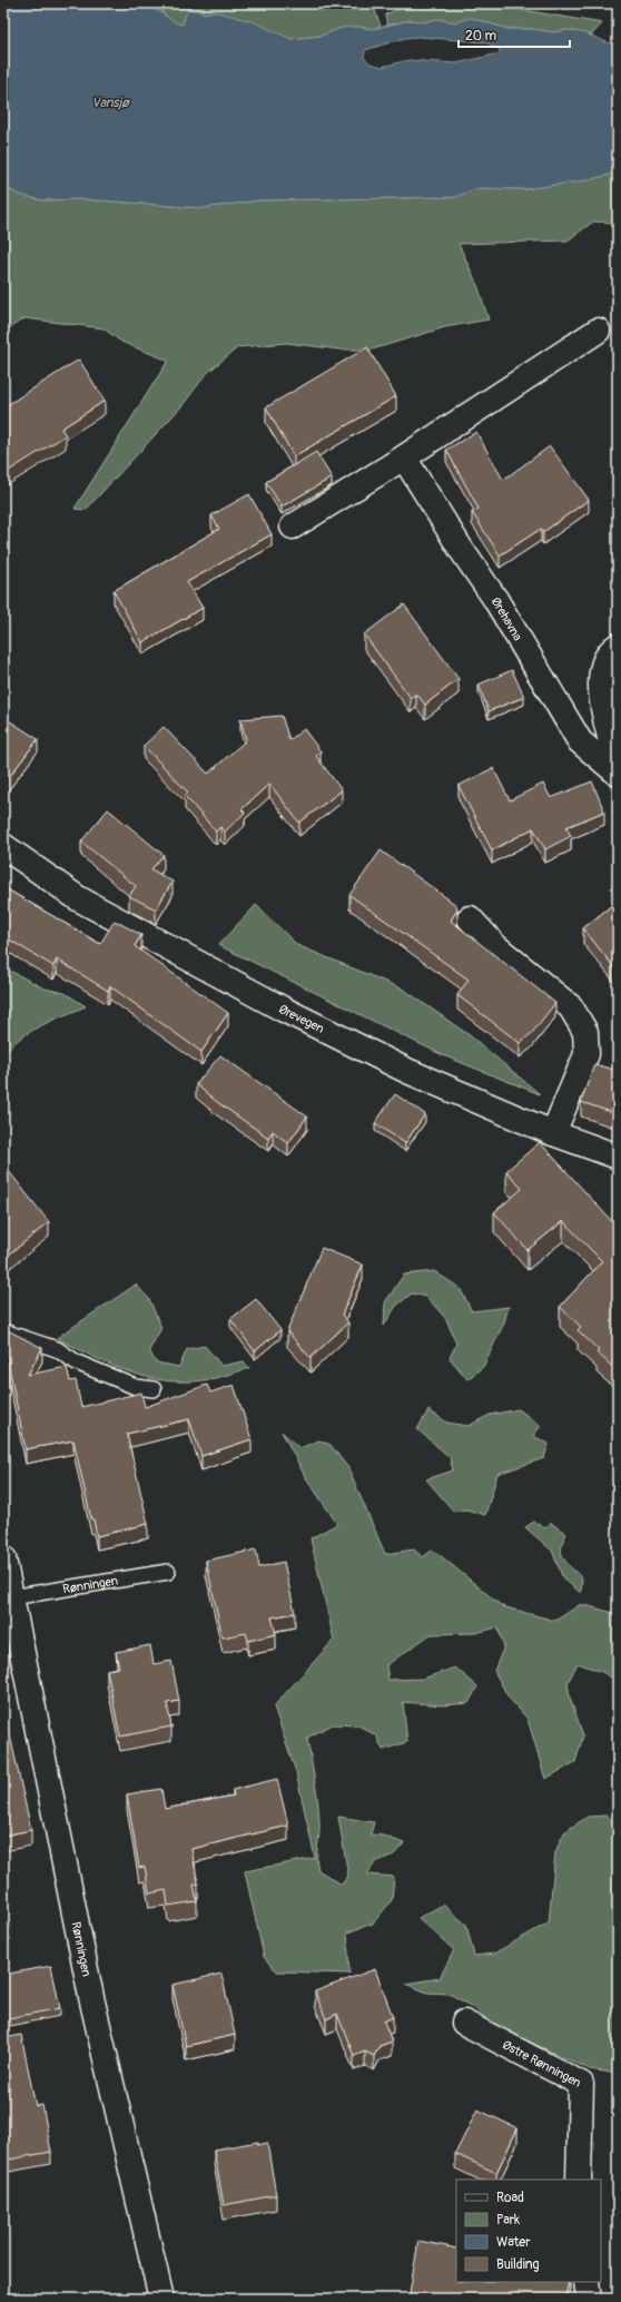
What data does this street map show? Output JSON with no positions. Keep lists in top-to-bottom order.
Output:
{
  "streets": {
    "street": [
      "Ørehavna",
      "Ørevegen",
      "Rønningen",
      "Østre Rønningen"
    ]
  },
  "water": ["Vansjø"],
  "legend": [
    "Road",
    "Park",
    "Water",
    "Building"
  ],
  "scale_bar": "20 m"
}
